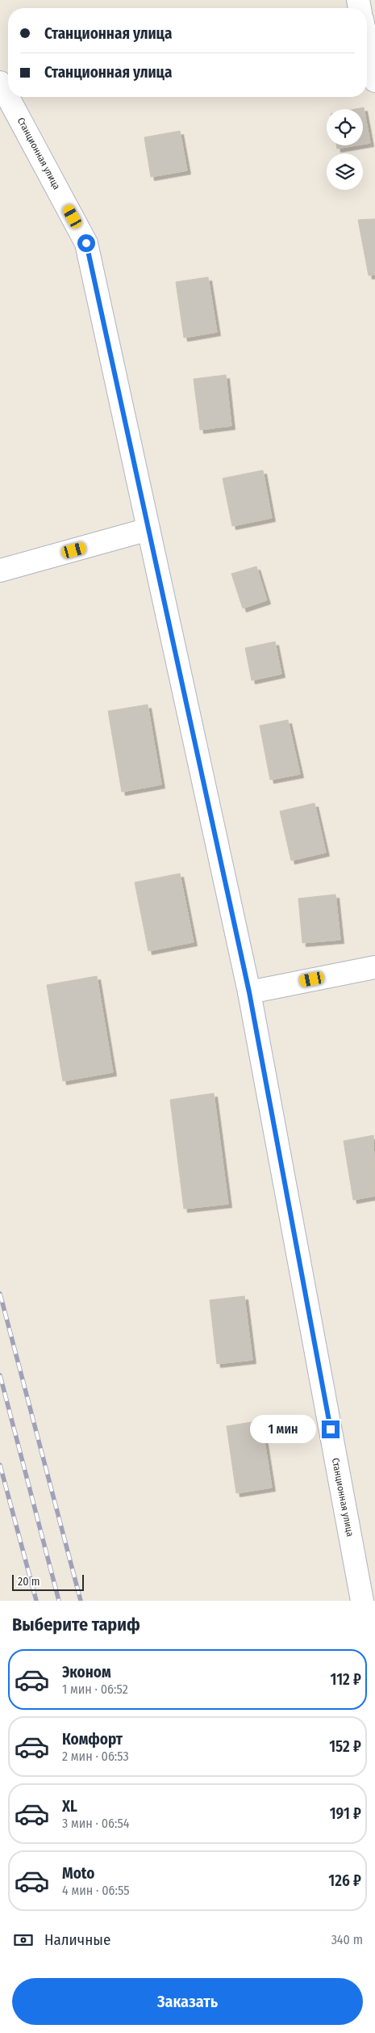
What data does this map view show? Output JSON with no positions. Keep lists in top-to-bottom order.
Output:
{
  "streets": {
    "street": ["Станционная улица"]
  },
  "scale_bar": "20 m",
  "page": {
    "banner": ["Станционная улица", "Станционная улица"],
    "bubble": "1 мин",
    "scale": "20 m",
    "heading": "Выберите тариф",
    "list": [
      {
        "name": "Эконом",
        "note": "1 мин · 06:52",
        "value": "112 ₽"
      },
      {
        "name": "Комфорт",
        "note": "2 мин · 06:53",
        "value": "152 ₽"
      },
      {
        "name": "XL",
        "note": "3 мин · 06:54",
        "value": "191 ₽"
      },
      {
        "name": "Moto",
        "note": "4 мин · 06:55",
        "value": "126 ₽"
      }
    ],
    "pay": ["Наличные", "340 m"],
    "buttons": "Заказать"
  }
}
